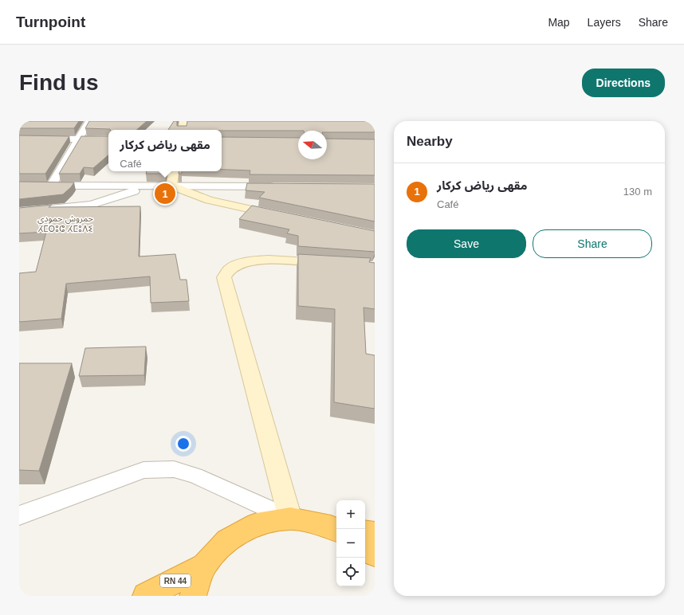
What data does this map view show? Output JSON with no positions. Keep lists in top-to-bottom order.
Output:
{
  "streets": {
    "highway": ["RN 44"]
  },
  "districts": ["حمروش حمودي ⵃⵎⵔⵓⵛ ⵃⵎⵓⴷⵉ"],
  "north": "left",
  "page": {
    "header": "Turnpoint",
    "nav": ["Map", "Layers", "Share"],
    "buttons": [
      "Directions",
      ["Save", "Share"]
    ],
    "title": "Find us",
    "heading": "Nearby",
    "popup": ["مقهى رياض كركار", "Café"],
    "list": [
      {
        "mark": "1",
        "name": "مقهى رياض كركار",
        "note": "Café",
        "value": "130 m"
      }
    ],
    "pins": "1",
    "map_buttons": ["+", "−"]
  }
}
